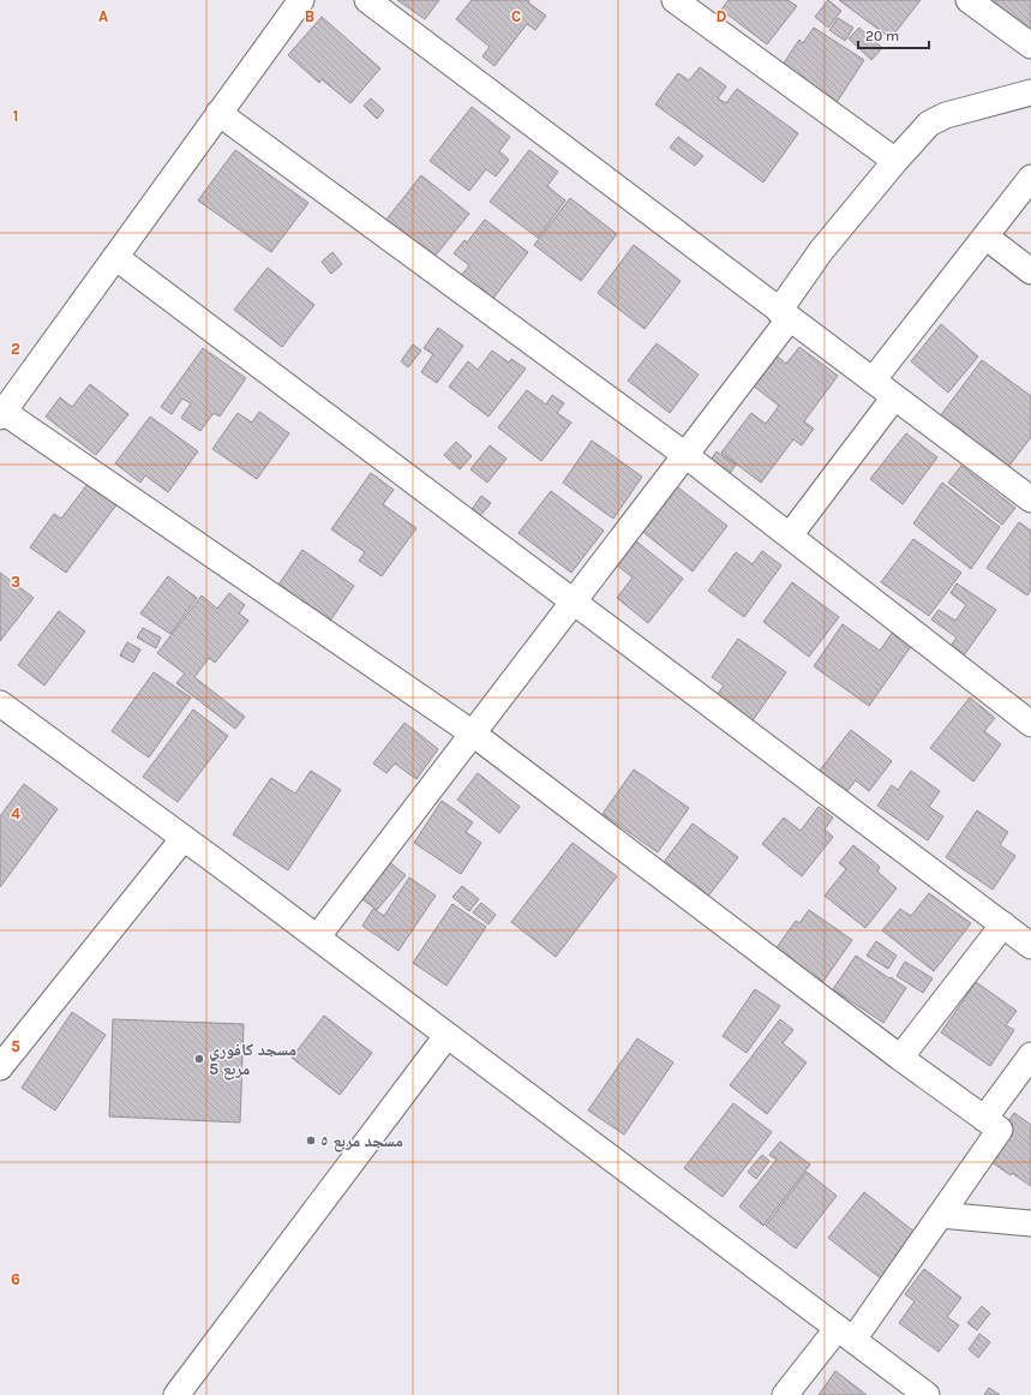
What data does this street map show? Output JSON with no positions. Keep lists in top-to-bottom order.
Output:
{
  "places": ["مسجد كافوري مربع 5", "مسجد مربع ٥"],
  "scale_bar": "20 m",
  "grid": {
    "columns": [
      "A",
      "B",
      "C",
      "D"
    ],
    "rows": [
      "1",
      "2",
      "3",
      "4",
      "5",
      "6"
    ]
  }
}
